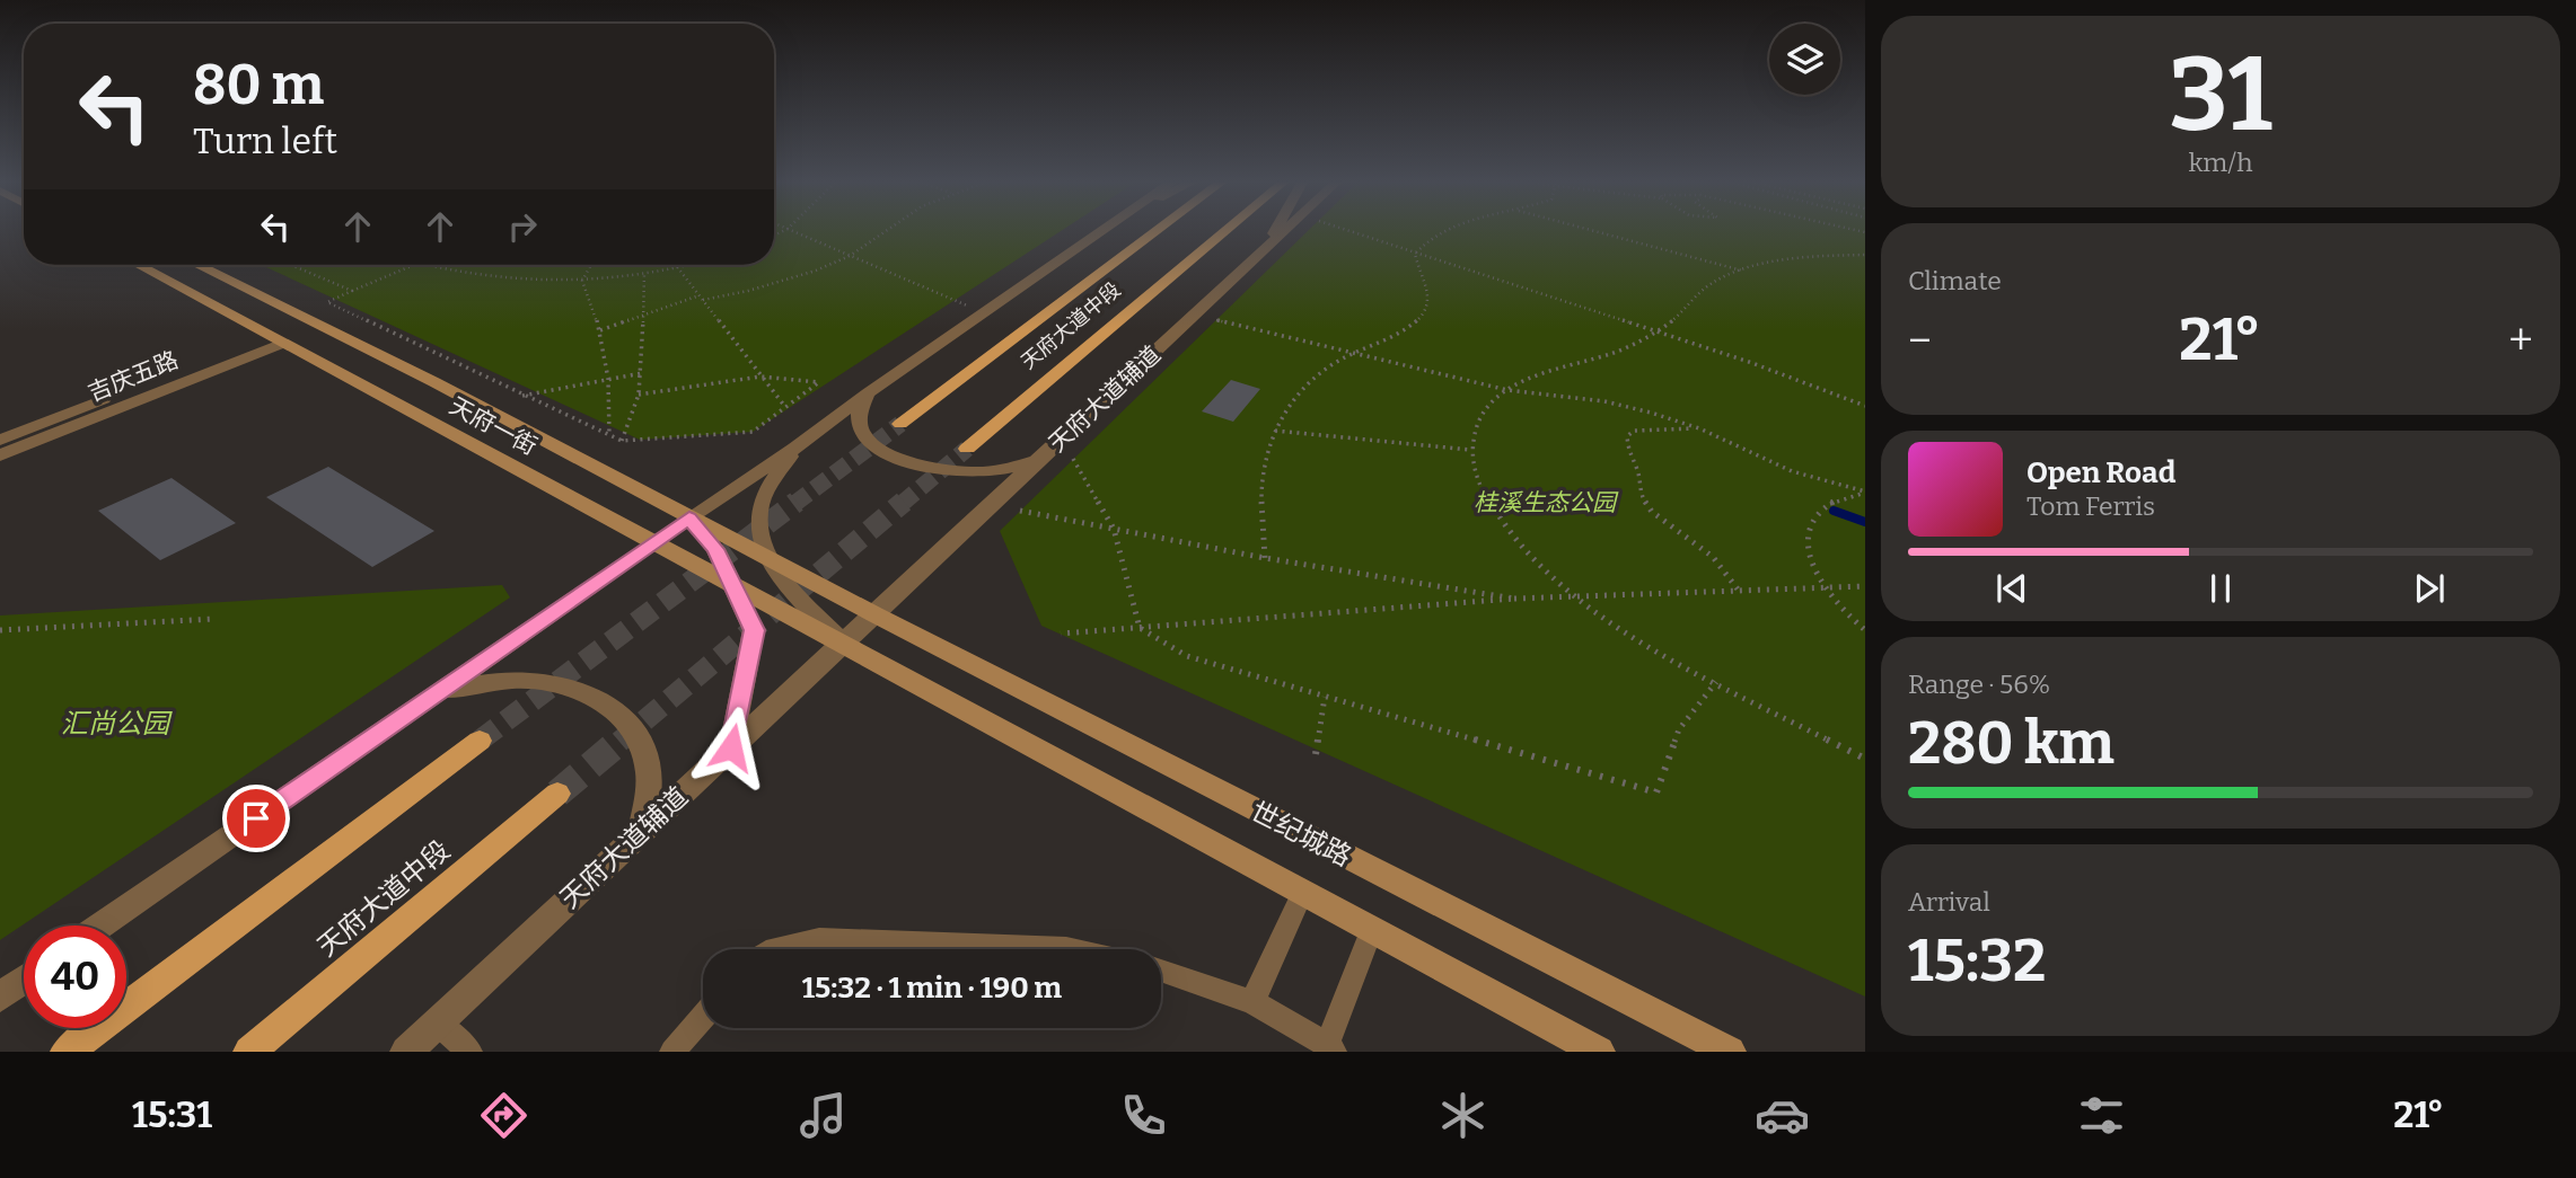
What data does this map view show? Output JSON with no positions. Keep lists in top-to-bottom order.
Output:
{
  "streets": {
    "main road": ["天府大道中段", "天府一街", "世纪城路"],
    "street": ["吉庆五路", "天府大道辅道"]
  },
  "crossings": [
    ["吉庆五路", "天府一街"],
    ["天府大道辅道", "天府一街"],
    ["天府大道辅道", "世纪城路"],
    ["天府一街", "世纪城路"]
  ],
  "parks": ["桂溪生态公园", "汇尚公园"],
  "page": {
    "tile": [
      ["31", "km/h"],
      "Climate",
      ["Range · 56%", "280 km"],
      ["Arrival", "15:32"]
    ],
    "turn": ["80 m", "Turn left"],
    "heat": ["−", "21°", "+"],
    "song": ["Open Road", "Tom Ferris"],
    "limit": "40",
    "trip": "15:32 · 1 min · 190 m",
    "tabs": ["15:31", "21°"]
  }
}
